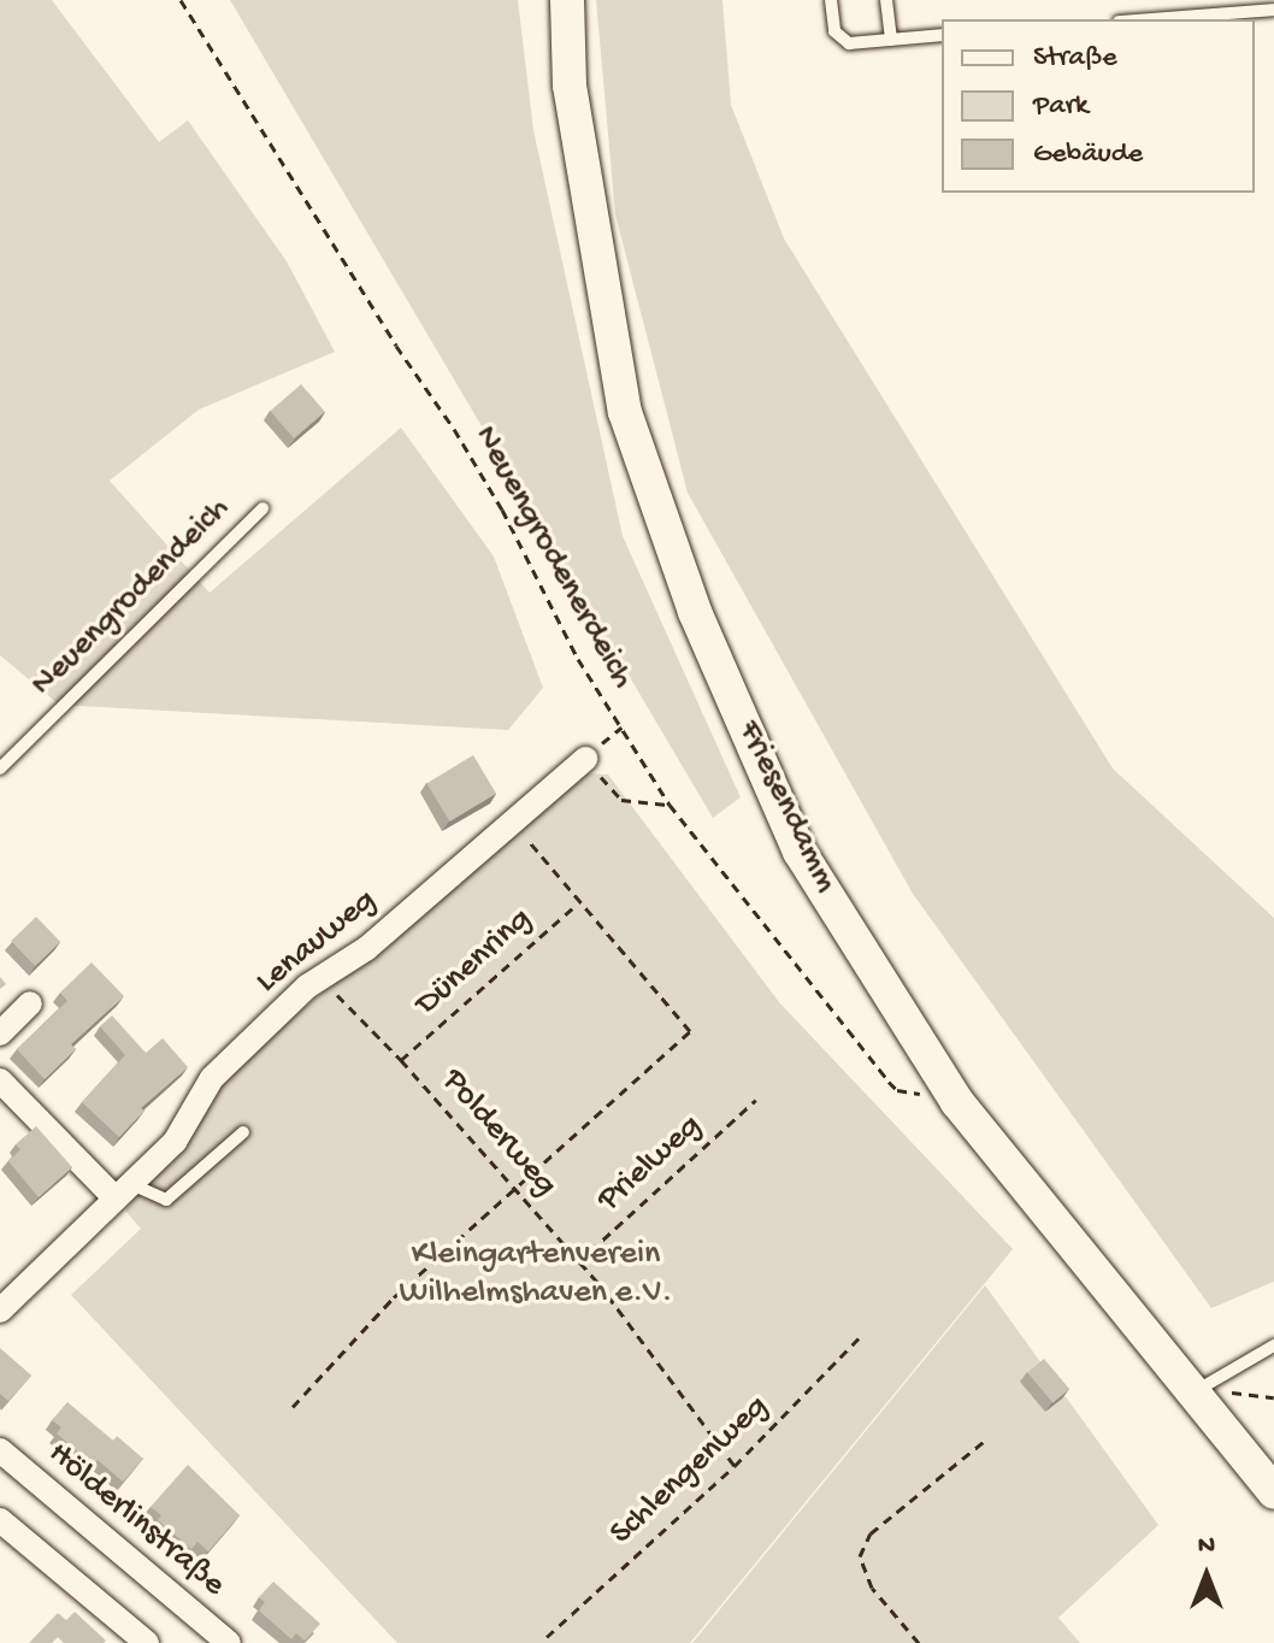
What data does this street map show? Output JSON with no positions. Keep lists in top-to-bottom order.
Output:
{
  "streets": {
    "main road": ["Friesendamm"],
    "street": ["Lenauweg", "Hölderlinstraße"],
    "lane": ["Neuengrodendeich"],
    "path": [
      "Neuengrodenerdeich",
      "Dünenring",
      "Polderweg",
      "Prielweg",
      "Schlengenweg"
    ]
  },
  "crossings": [
    ["Dünenring", "Polderweg"],
    ["Polderweg", "Prielweg"],
    ["Polderweg", "Schlengenweg"]
  ],
  "parks": ["Kleingartenverein Wilhelmshaven e.V."],
  "legend": ["Straße", "Park", "Gebäude"],
  "north": "top"
}
